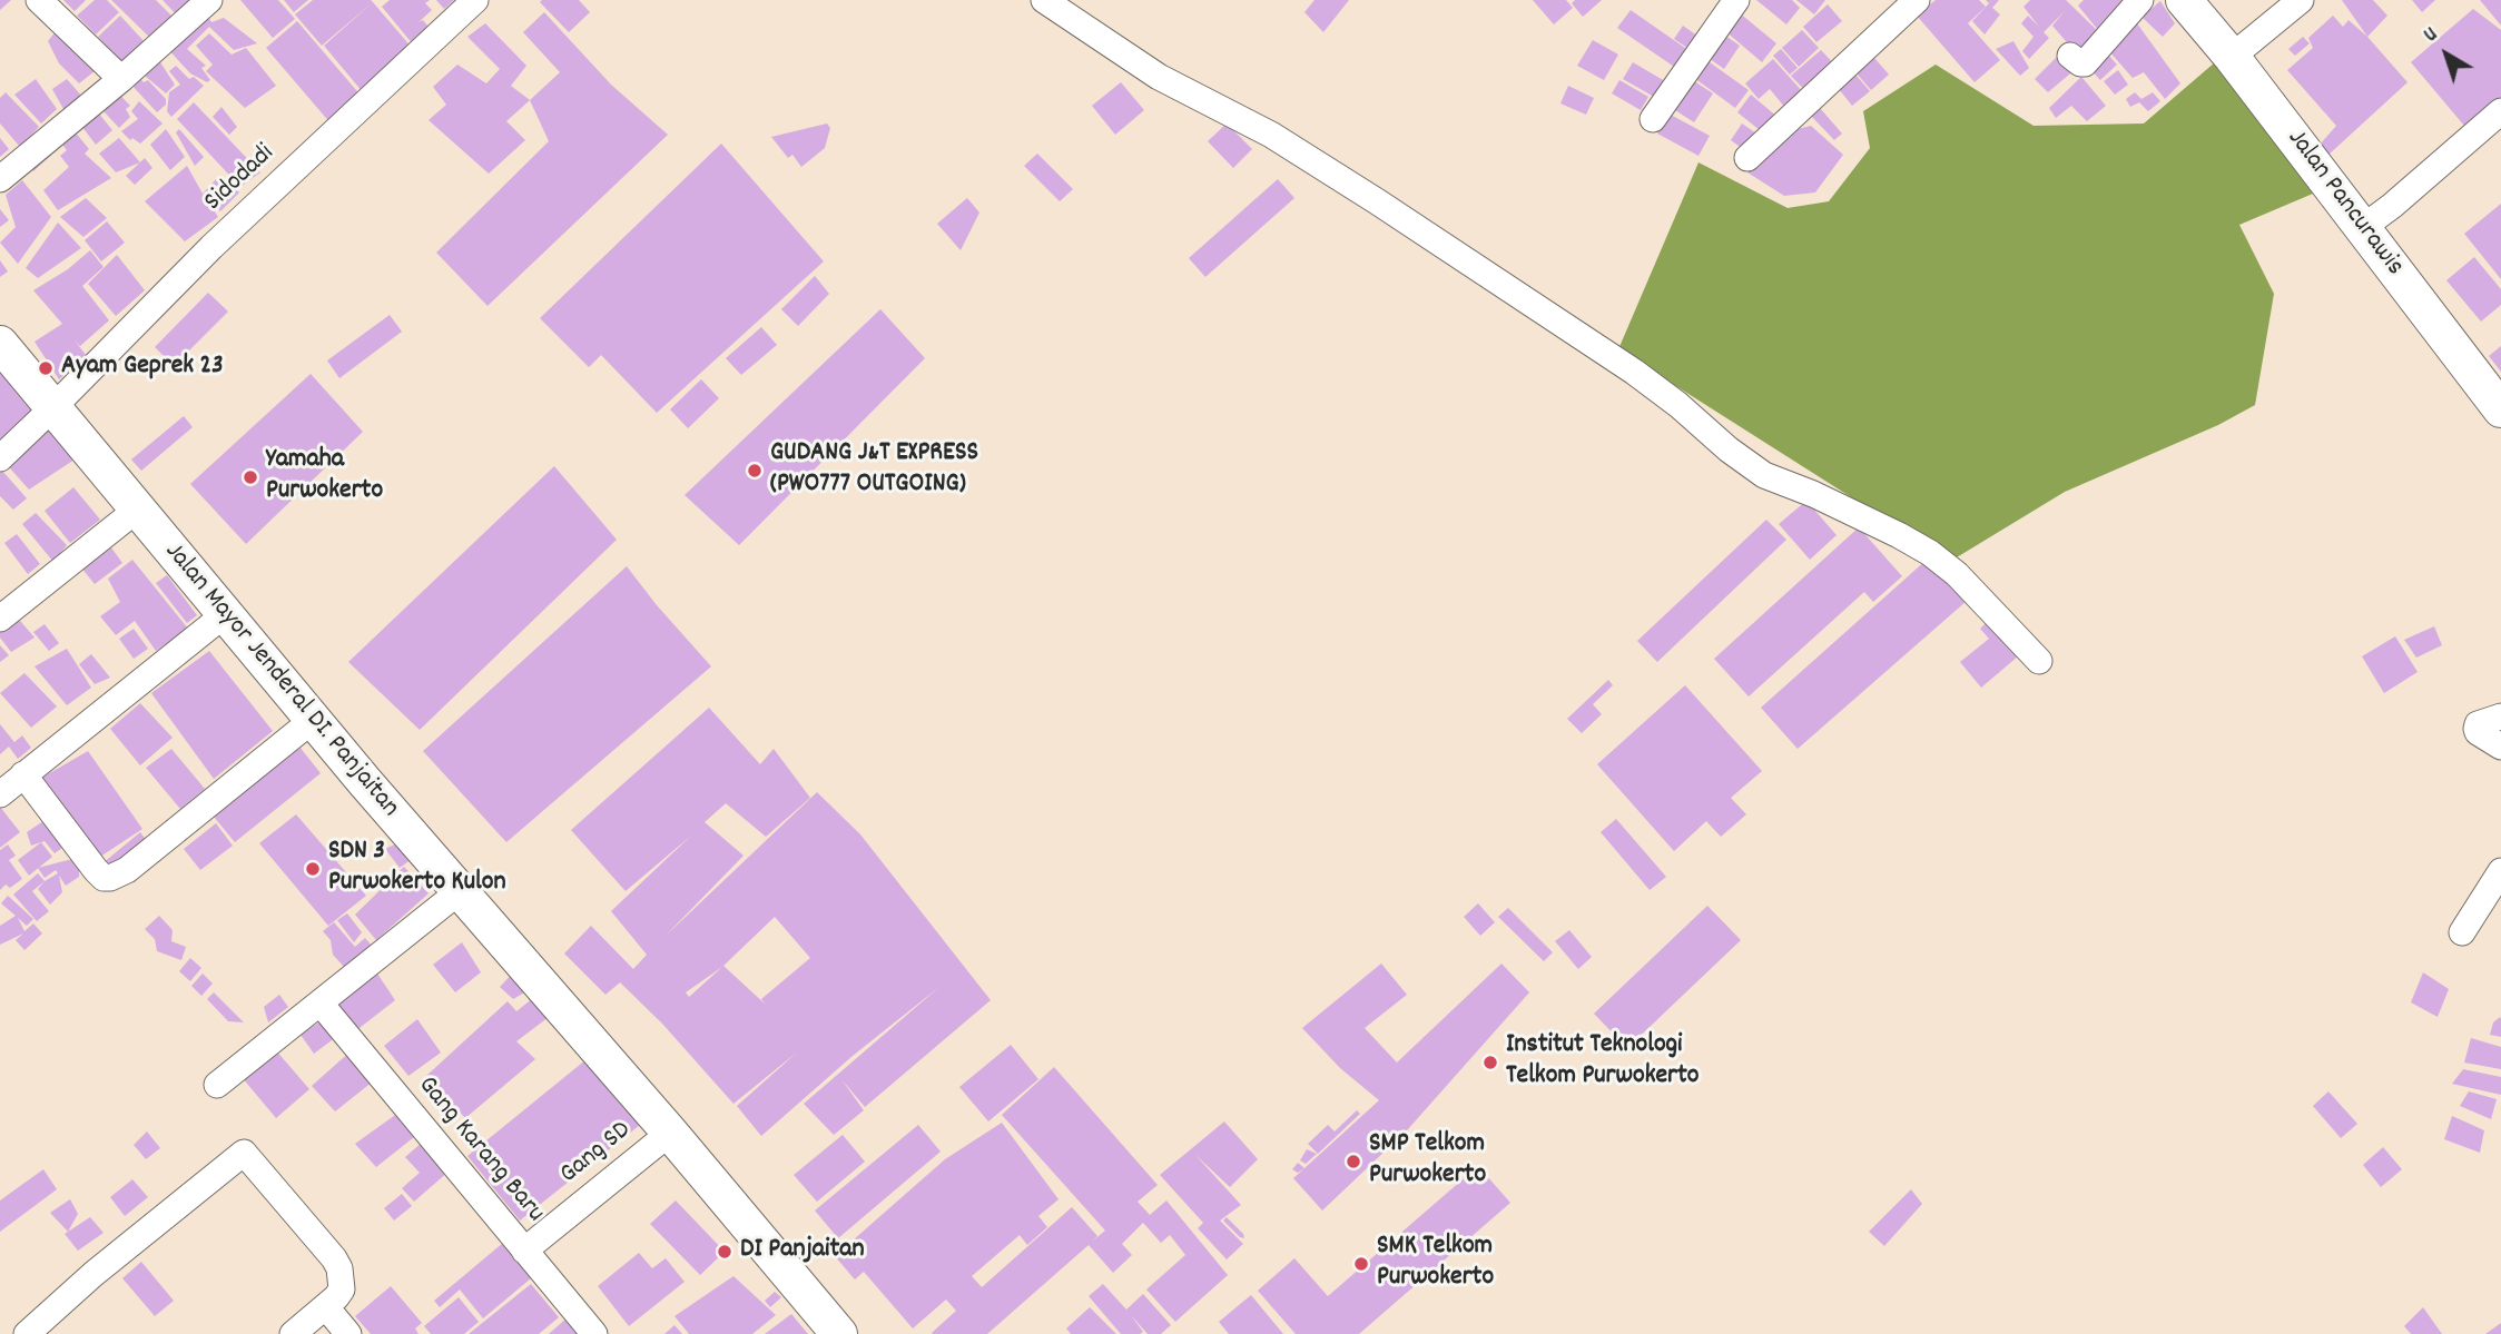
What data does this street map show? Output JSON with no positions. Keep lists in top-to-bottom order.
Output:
{
  "streets": {
    "street": [
      "Sidodadi",
      "Jalan Pancurawis",
      "Jalan Mayor Jenderal DI. Panjaitan",
      "Gang Karang Baru",
      "Gang SD"
    ]
  },
  "crossings": [
    ["Sidodadi", "Jalan Mayor Jenderal DI. Panjaitan"],
    ["Jalan Mayor Jenderal DI. Panjaitan", "Gang SD"],
    ["Gang Karang Baru", "Gang SD"]
  ],
  "places": [
    "Ayam Geprek 23",
    "GUDANG J&T EXPRESS (PWO777 OUTGOING)",
    "Yamaha Purwokerto",
    "SDN 3 Purwokerto Kulon",
    "Institut Teknologi Telkom Purwokerto",
    "SMP Telkom Purwokerto",
    "DI Panjaitan",
    "SMK Telkom Purwokerto"
  ],
  "north": "top left"
}
